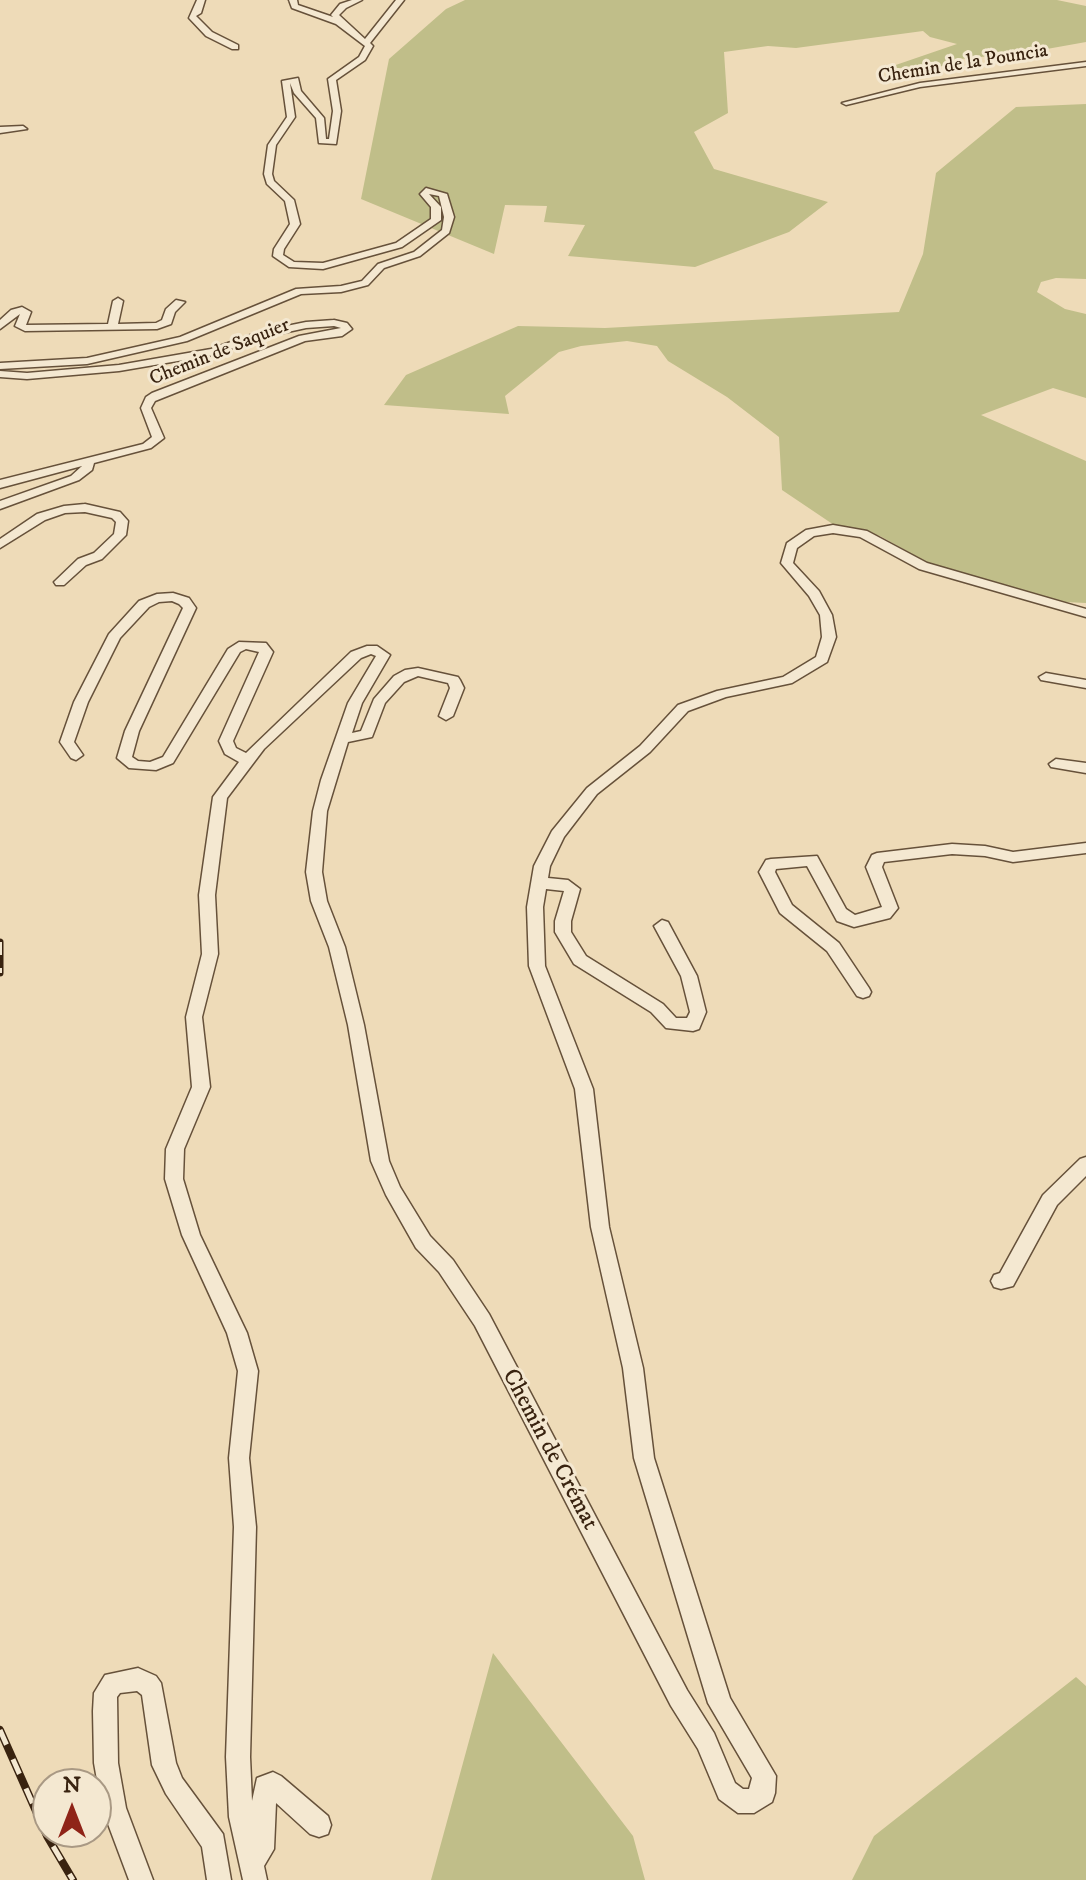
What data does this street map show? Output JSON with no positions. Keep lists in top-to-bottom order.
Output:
{
  "streets": {
    "street": ["Chemin de la Pouncia", "Chemin de Saquier", "Chemin de Crémat"]
  },
  "north": "top"
}
